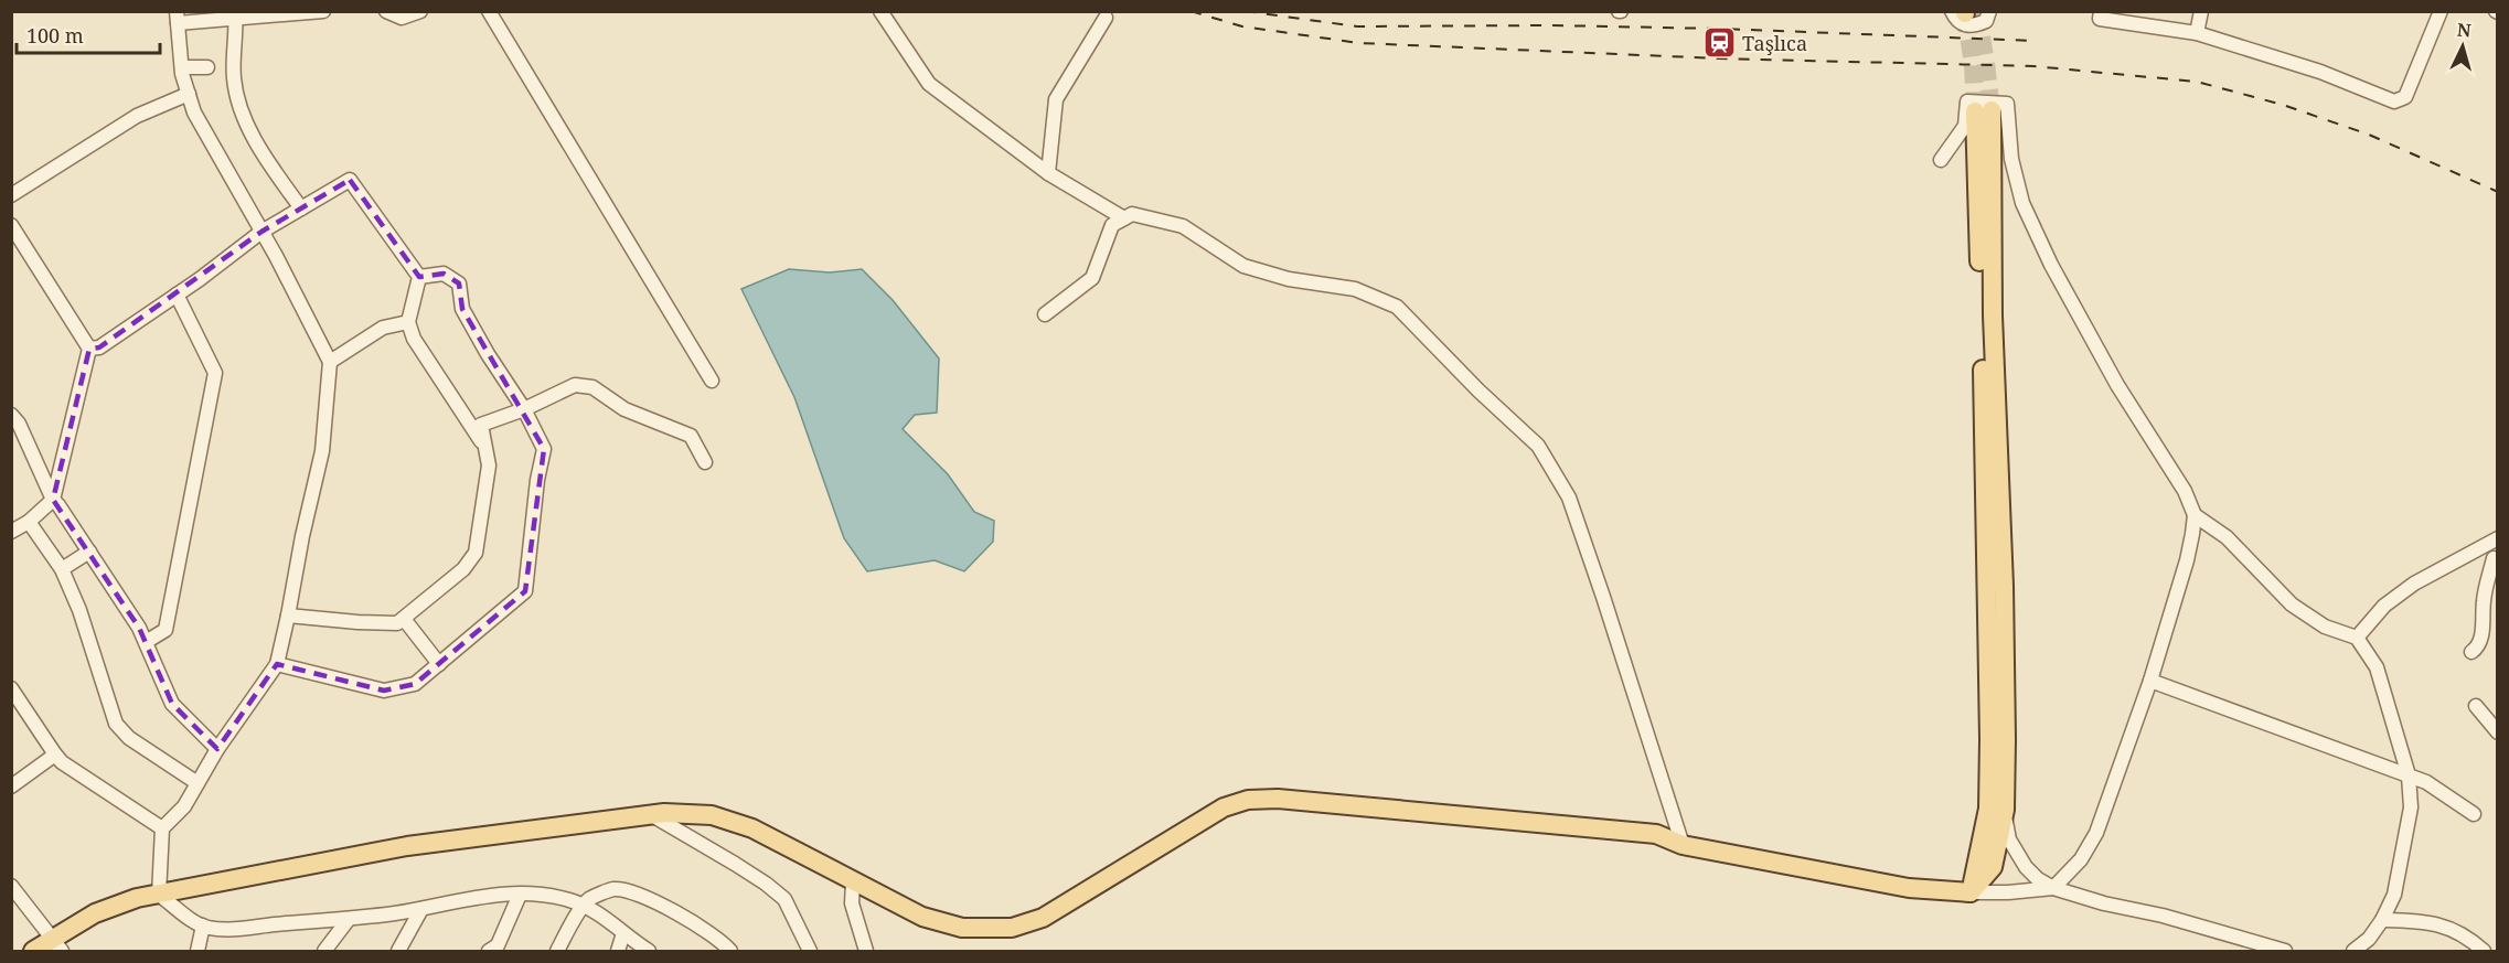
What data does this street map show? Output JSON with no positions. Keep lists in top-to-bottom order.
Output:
{
  "places": {
    "station": ["Taşlıca"]
  },
  "scale_bar": "100 m",
  "north": "top"
}
